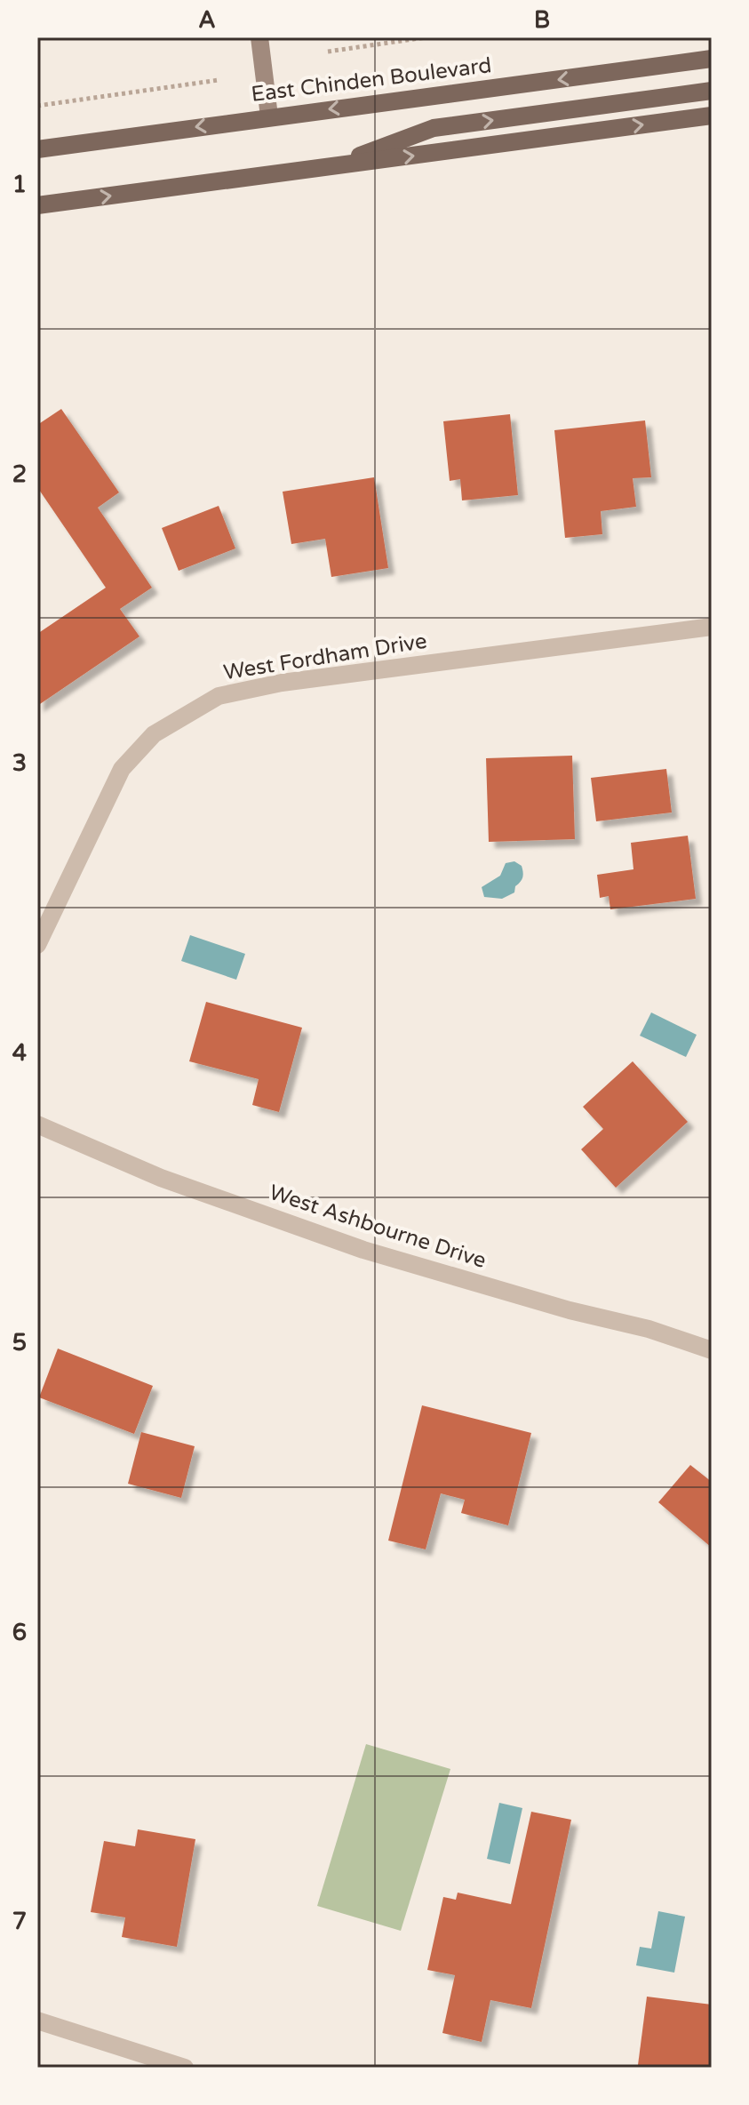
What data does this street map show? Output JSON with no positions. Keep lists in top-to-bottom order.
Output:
{
  "streets": {
    "main road": ["East Chinden Boulevard"],
    "street": ["West Fordham Drive", "West Ashbourne Drive"]
  },
  "grid": {
    "columns": ["A", "B"],
    "rows": [
      "1",
      "2",
      "3",
      "4",
      "5",
      "6",
      "7"
    ]
  }
}
